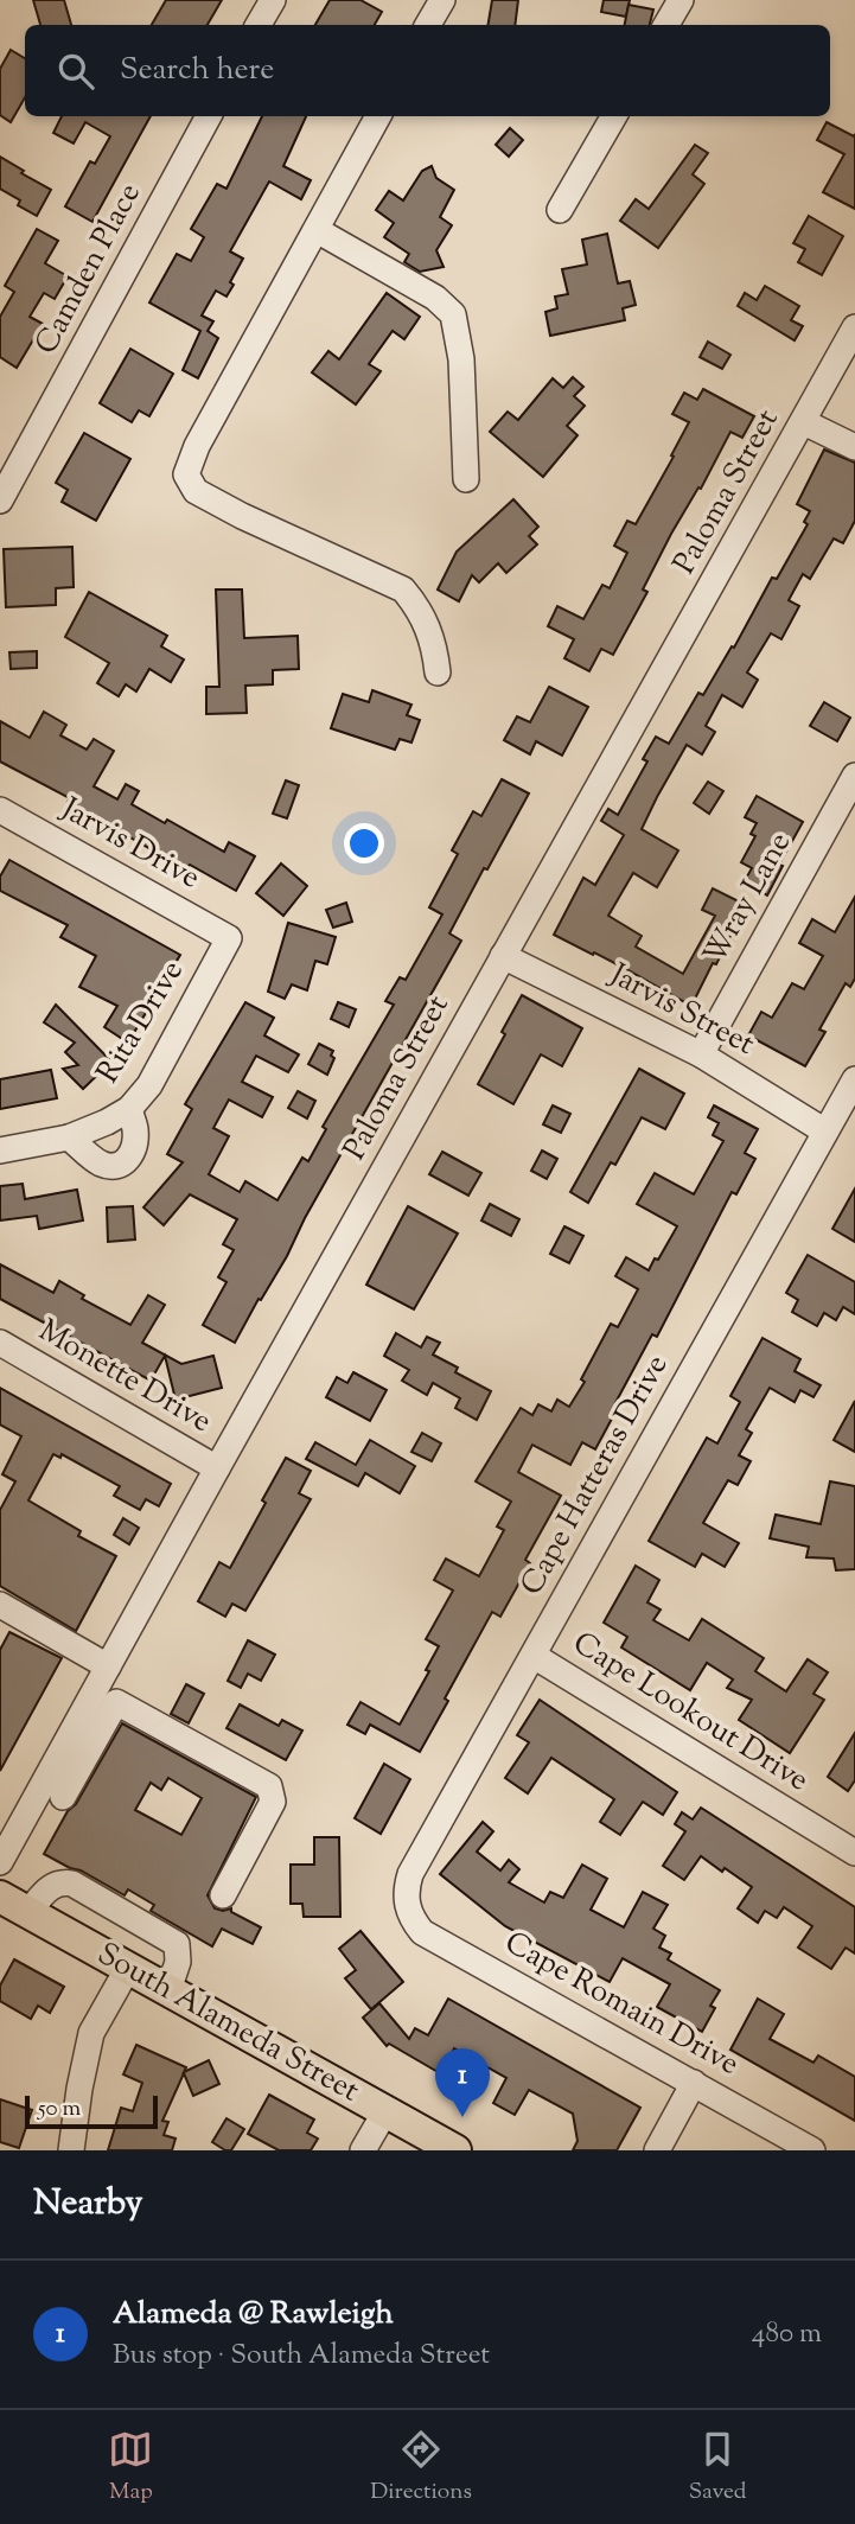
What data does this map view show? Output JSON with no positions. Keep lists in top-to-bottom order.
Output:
{
  "streets": {
    "main road": ["South Alameda Street"],
    "street": [
      "Camden Place",
      "Paloma Street",
      "Jarvis Drive",
      "Wray Lane",
      "Jarvis Street",
      "Rita Drive",
      "Monette Drive",
      "Cape Hatteras Drive",
      "Cape Lookout Drive",
      "Cape Romain Drive"
    ]
  },
  "crossings": [
    ["Paloma Street", "Jarvis Street"],
    ["Paloma Street", "Monette Drive"],
    ["Jarvis Drive", "Rita Drive"],
    ["Wray Lane", "Jarvis Street"],
    ["Jarvis Street", "Cape Hatteras Drive"],
    ["Cape Hatteras Drive", "Cape Lookout Drive"],
    ["Cape Hatteras Drive", "Cape Romain Drive"]
  ],
  "scale_bar": "50 m",
  "page": {
    "search": "Search here",
    "pins": "1",
    "scale": "50 m",
    "heading": "Nearby",
    "list": [
      {
        "mark": "1",
        "name": "Alameda @ Rawleigh",
        "note": "Bus stop · South Alameda Street",
        "value": "480 m"
      }
    ],
    "nav": ["Map", "Directions", "Saved"]
  }
}
